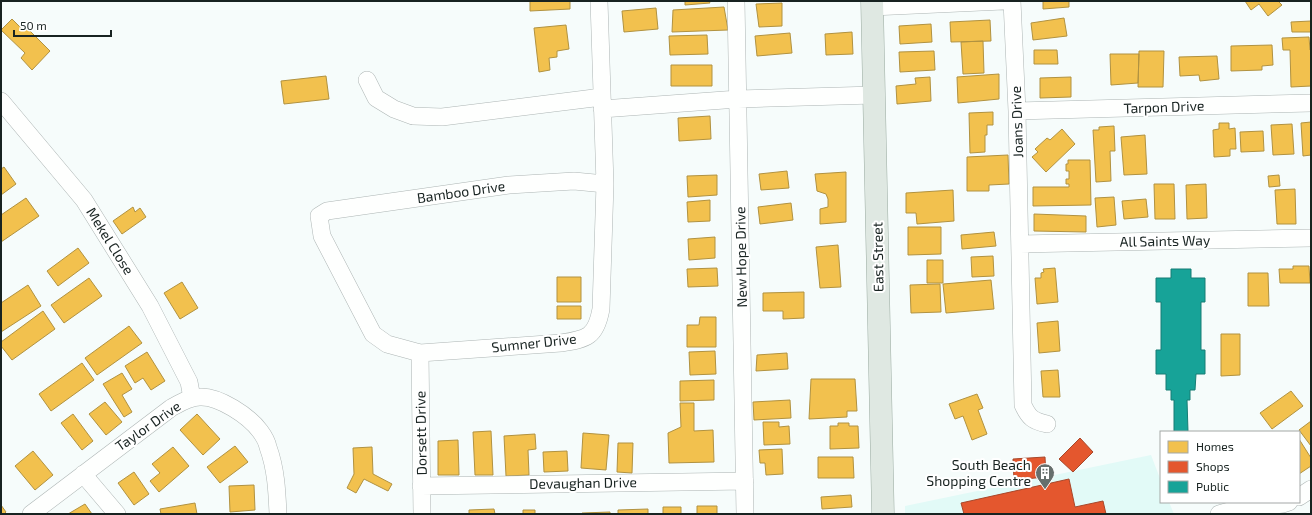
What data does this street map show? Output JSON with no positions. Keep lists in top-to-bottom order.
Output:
{
  "streets": {
    "main road": ["East Street"],
    "street": [
      "Tarpon Drive",
      "Joans Drive",
      "Bamboo Drive",
      "Mekel Close",
      "All Saints Way",
      "New Hope Drive",
      "Sumner Drive",
      "Taylor Drive",
      "Dorsett Drive",
      "Devaughan Drive"
    ]
  },
  "crossings": [
    ["Tarpon Drive", "Joans Drive"],
    ["Joans Drive", "All Saints Way"],
    ["Bamboo Drive", "Sumner Drive"],
    ["Mekel Close", "Taylor Drive"],
    ["New Hope Drive", "Devaughan Drive"],
    ["Sumner Drive", "Dorsett Drive"],
    ["Dorsett Drive", "Devaughan Drive"]
  ],
  "places": {
    "building": ["South Beach Shopping Centre"]
  },
  "legend": ["Homes", "Shops", "Public"],
  "scale_bar": "50 m"
}
